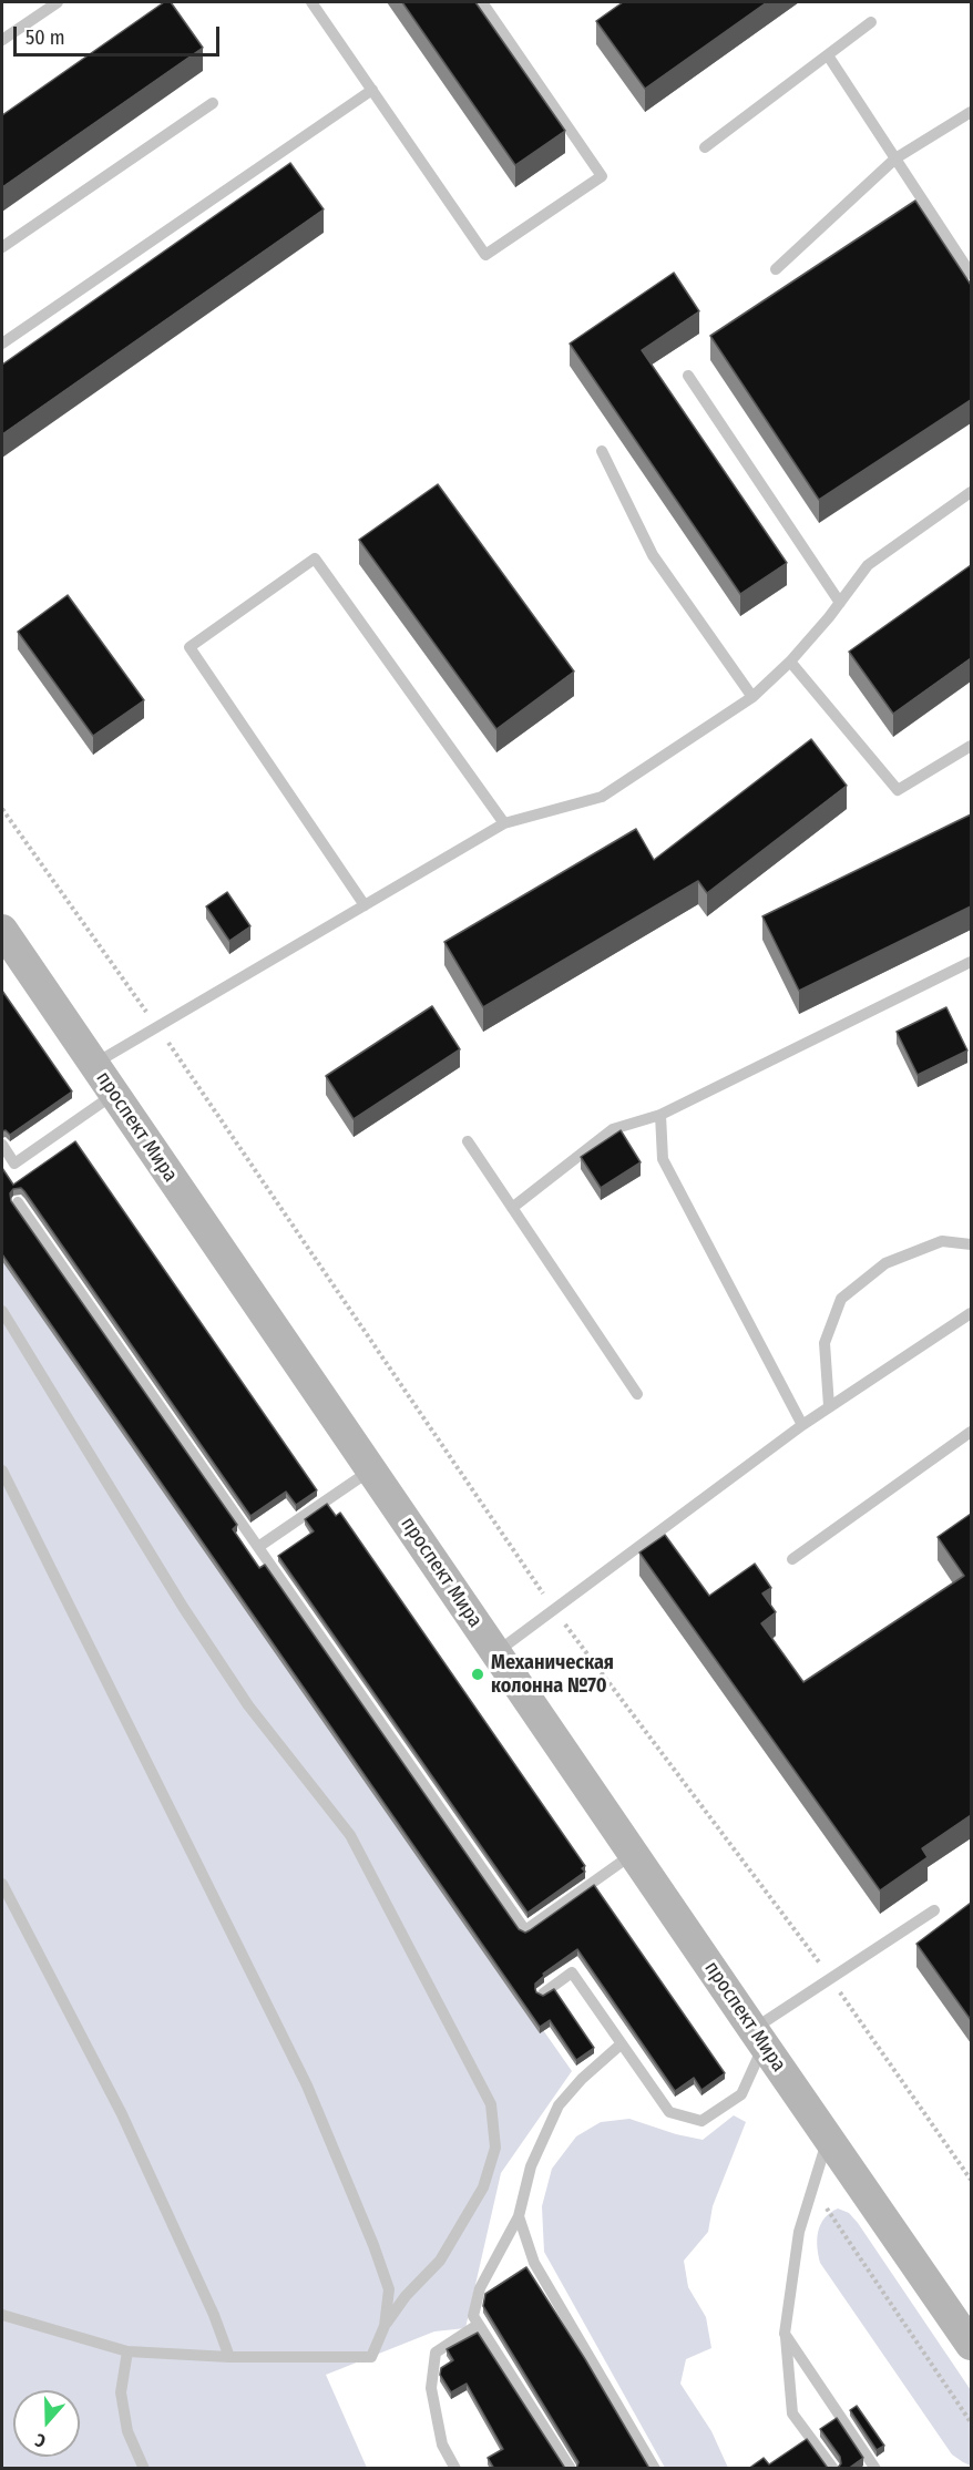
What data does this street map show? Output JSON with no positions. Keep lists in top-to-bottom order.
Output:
{
  "streets": {
    "street": ["проспект Мира"]
  },
  "places": ["Механическая колонна №70"],
  "scale_bar": "50 m",
  "north": "bottom"
}
